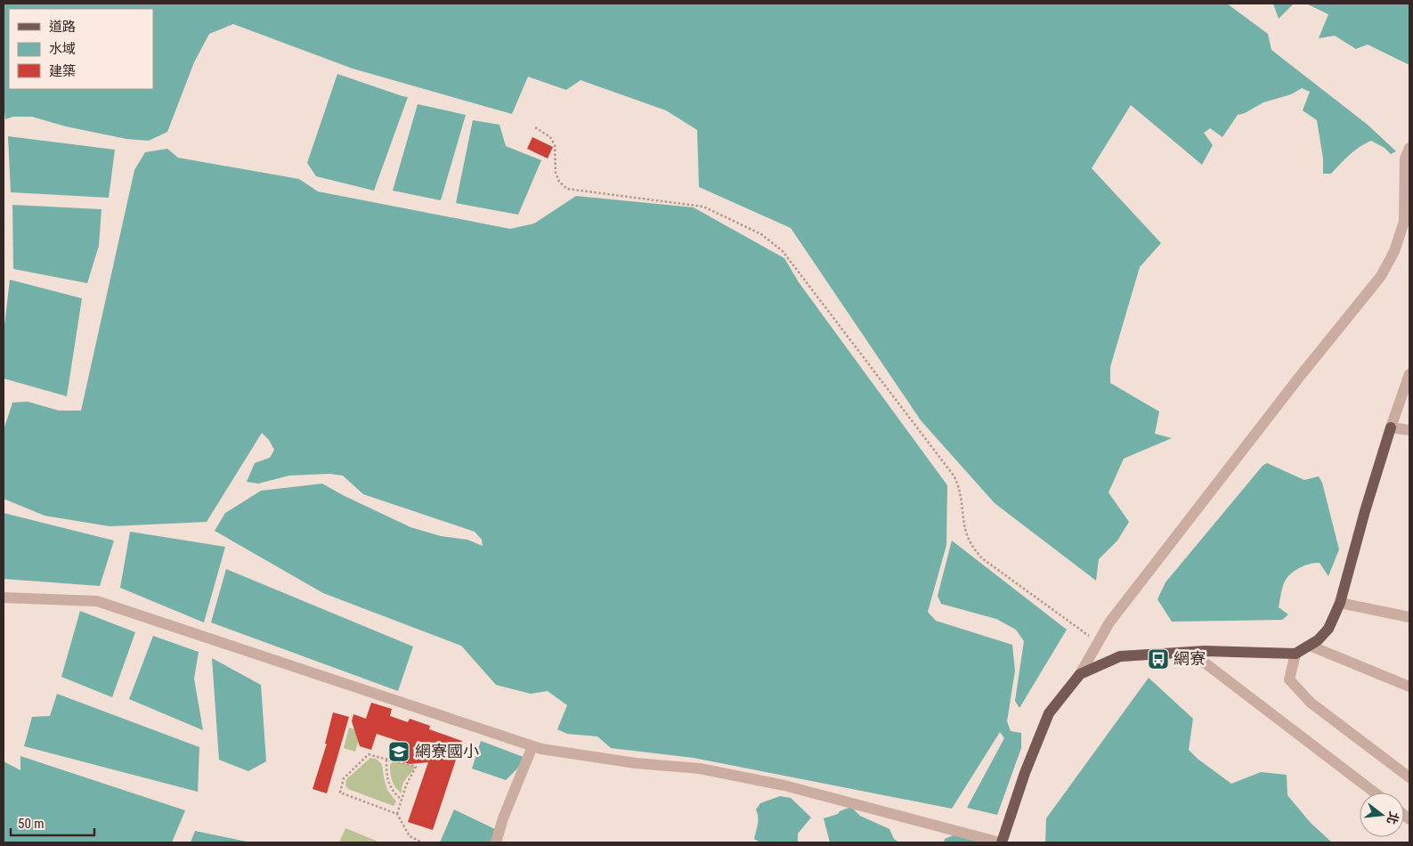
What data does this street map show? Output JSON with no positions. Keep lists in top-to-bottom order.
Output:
{
  "places": {
    "bus stop": ["網寮"],
    "school or university": ["網寮國小"]
  },
  "legend": ["道路", "水域", "建築"],
  "scale_bar": "50 m",
  "north": "right"
}
